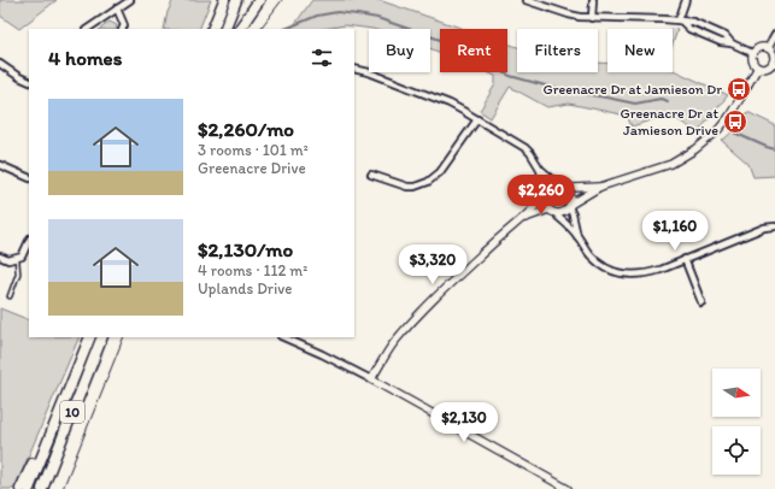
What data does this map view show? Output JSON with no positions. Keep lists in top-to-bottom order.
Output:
{
  "streets": {
    "highway": ["10"]
  },
  "places": {
    "bus stop": ["Greenacre Dr at Jamieson Dr", "Greenacre Dr at Jamieson Drive"]
  },
  "north": "right",
  "page": {
    "chip": [
      "Buy",
      "Rent",
      "Filters",
      "New"
    ],
    "heading": "4 homes",
    "list": [
      {
        "name": "$2,260/mo",
        "note": "3 rooms · 101 m² · Greenacre Drive"
      },
      {
        "name": "$2,130/mo",
        "note": "4 rooms · 112 m² · Uplands Drive"
      }
    ],
    "price": [
      "$2,260",
      "$1,160",
      "$3,320",
      "$2,130"
    ]
  }
}
